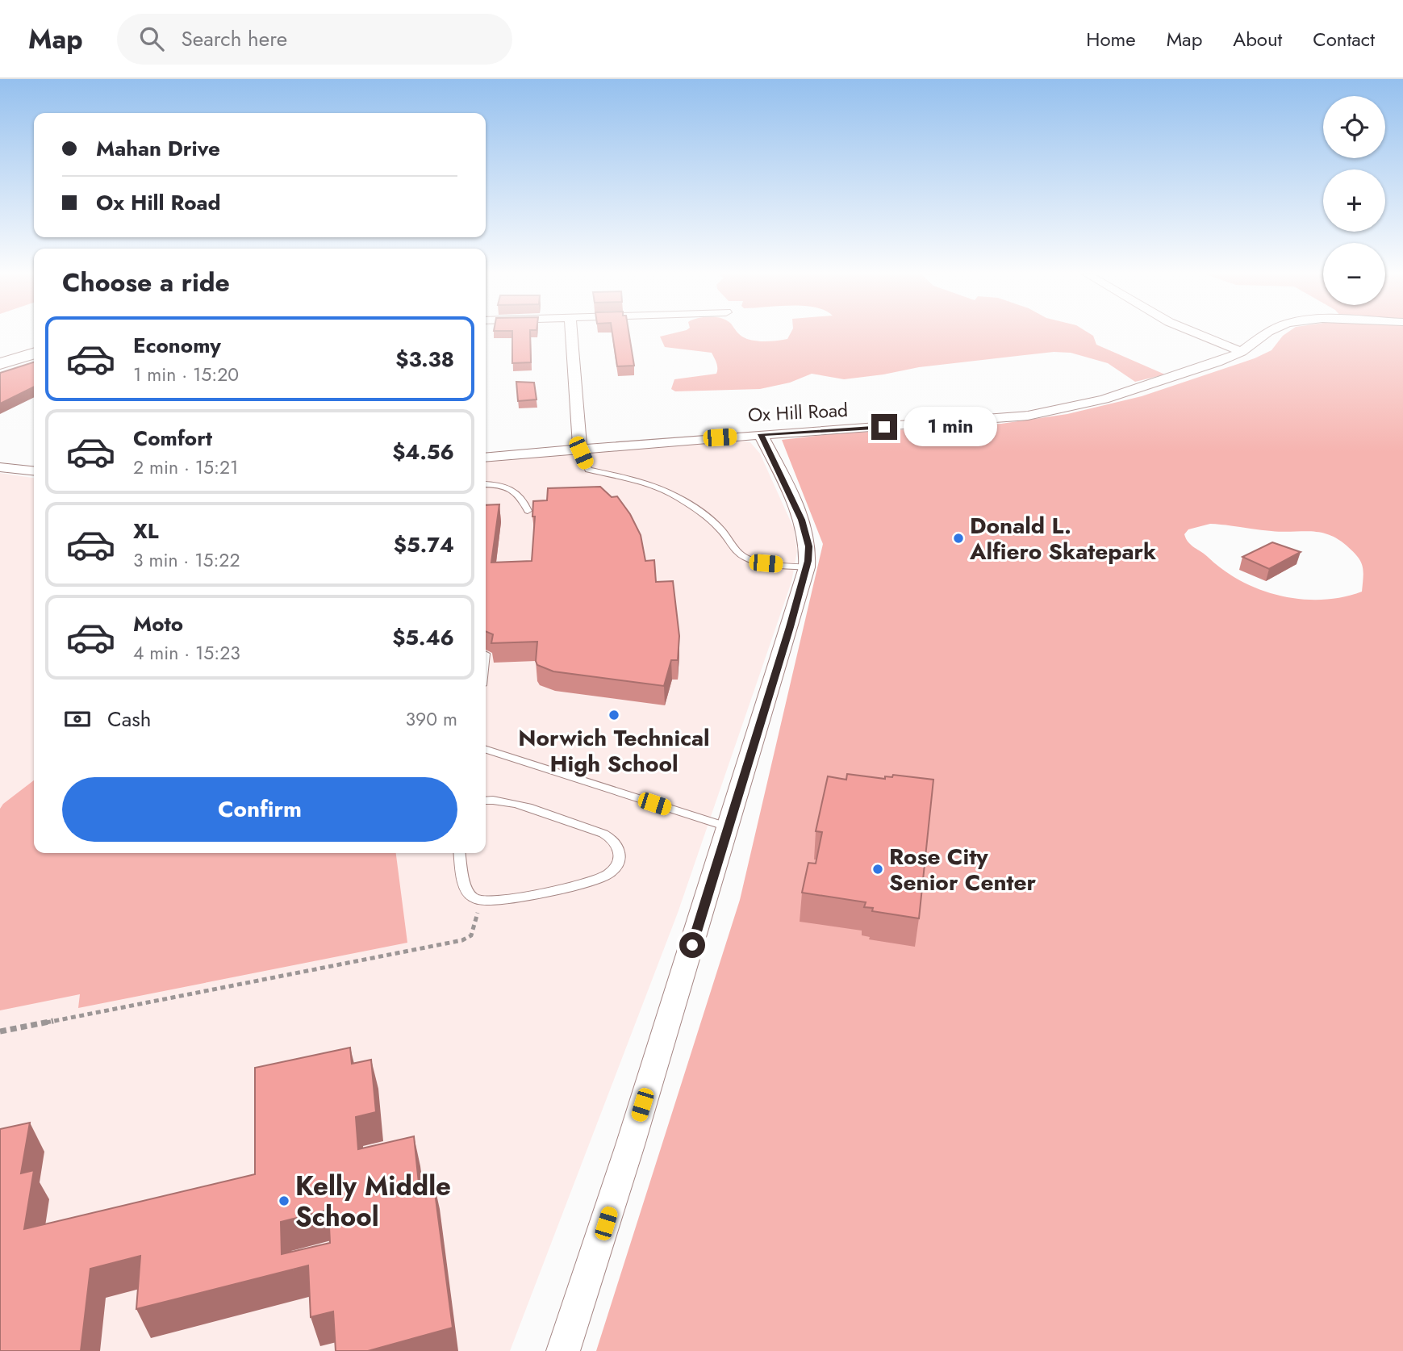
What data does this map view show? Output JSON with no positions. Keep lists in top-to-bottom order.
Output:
{
  "streets": {
    "street": ["Ox Hill Road"]
  },
  "places": [
    "Donald L. Alfiero Skatepark",
    "Norwich Technical High School",
    "Rose City Senior Center",
    "Kelly Middle School"
  ],
  "page": {
    "header": "Map",
    "search": "Search here",
    "nav": [
      "Home",
      "Map",
      "About",
      "Contact"
    ],
    "map_buttons": ["+", "−"],
    "banner": ["Mahan Drive", "Ox Hill Road"],
    "heading": "Choose a ride",
    "list": [
      {
        "name": "Economy",
        "note": "1 min · 15:20",
        "value": "$3.38"
      },
      {
        "name": "Comfort",
        "note": "2 min · 15:21",
        "value": "$4.56"
      },
      {
        "name": "XL",
        "note": "3 min · 15:22",
        "value": "$5.74"
      },
      {
        "name": "Moto",
        "note": "4 min · 15:23",
        "value": "$5.46"
      }
    ],
    "bubble": "1 min",
    "pay": ["Cash", "390 m"],
    "buttons": "Confirm"
  }
}
